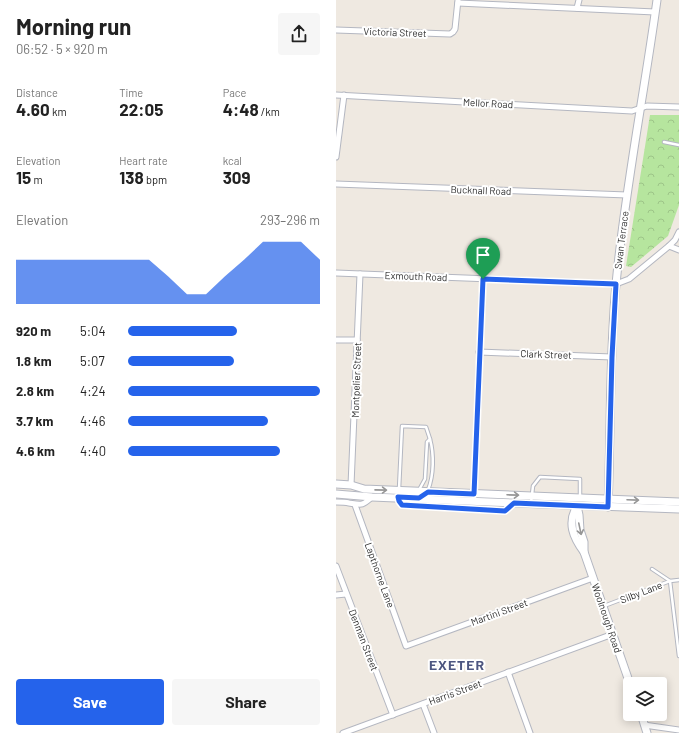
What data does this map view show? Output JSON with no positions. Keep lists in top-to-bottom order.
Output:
{
  "streets": {
    "street": [
      "Victoria Street",
      "Mellor Road",
      "Bucknall Road",
      "Swan Terrace",
      "Exmouth Road",
      "Clark Street",
      "Montpelier Street",
      "Lapthorne Lane",
      "Martini Street",
      "Woolnough Road",
      "Denman Street",
      "Harris Street"
    ],
    "lane": ["Silby Lane"]
  },
  "crossings": [
    ["Mellor Road", "Swan Terrace"],
    ["Bucknall Road", "Swan Terrace"],
    ["Swan Terrace", "Exmouth Road"],
    ["Swan Terrace", "Clark Street"],
    ["Exmouth Road", "Montpelier Street"],
    ["Lapthorne Lane", "Martini Street"],
    ["Silby Lane", "Woolnough Road"],
    ["Martini Street", "Woolnough Road"],
    ["Woolnough Road", "Harris Street"],
    ["Denman Street", "Harris Street"]
  ],
  "districts": ["EXETER"],
  "page": {
    "heading": ["Morning run", "06:52 · 5 × 920 m"],
    "stats": [
      ["Distance", "4.60 km"],
      ["Time", "22:05"],
      ["Pace", "4:48 /km"],
      ["Elevation", "15 m"],
      ["Heart rate", "138 bpm"],
      ["kcal", "309"]
    ],
    "chart": ["Elevation", "293–296 m"],
    "list": [
      {
        "name": "920 m",
        "note": "5:04"
      },
      {
        "name": "1.8 km",
        "note": "5:07"
      },
      {
        "name": "2.8 km",
        "note": "4:24"
      },
      {
        "name": "3.7 km",
        "note": "4:46"
      },
      {
        "name": "4.6 km",
        "note": "4:40"
      }
    ],
    "buttons": ["Save", "Share"]
  }
}
